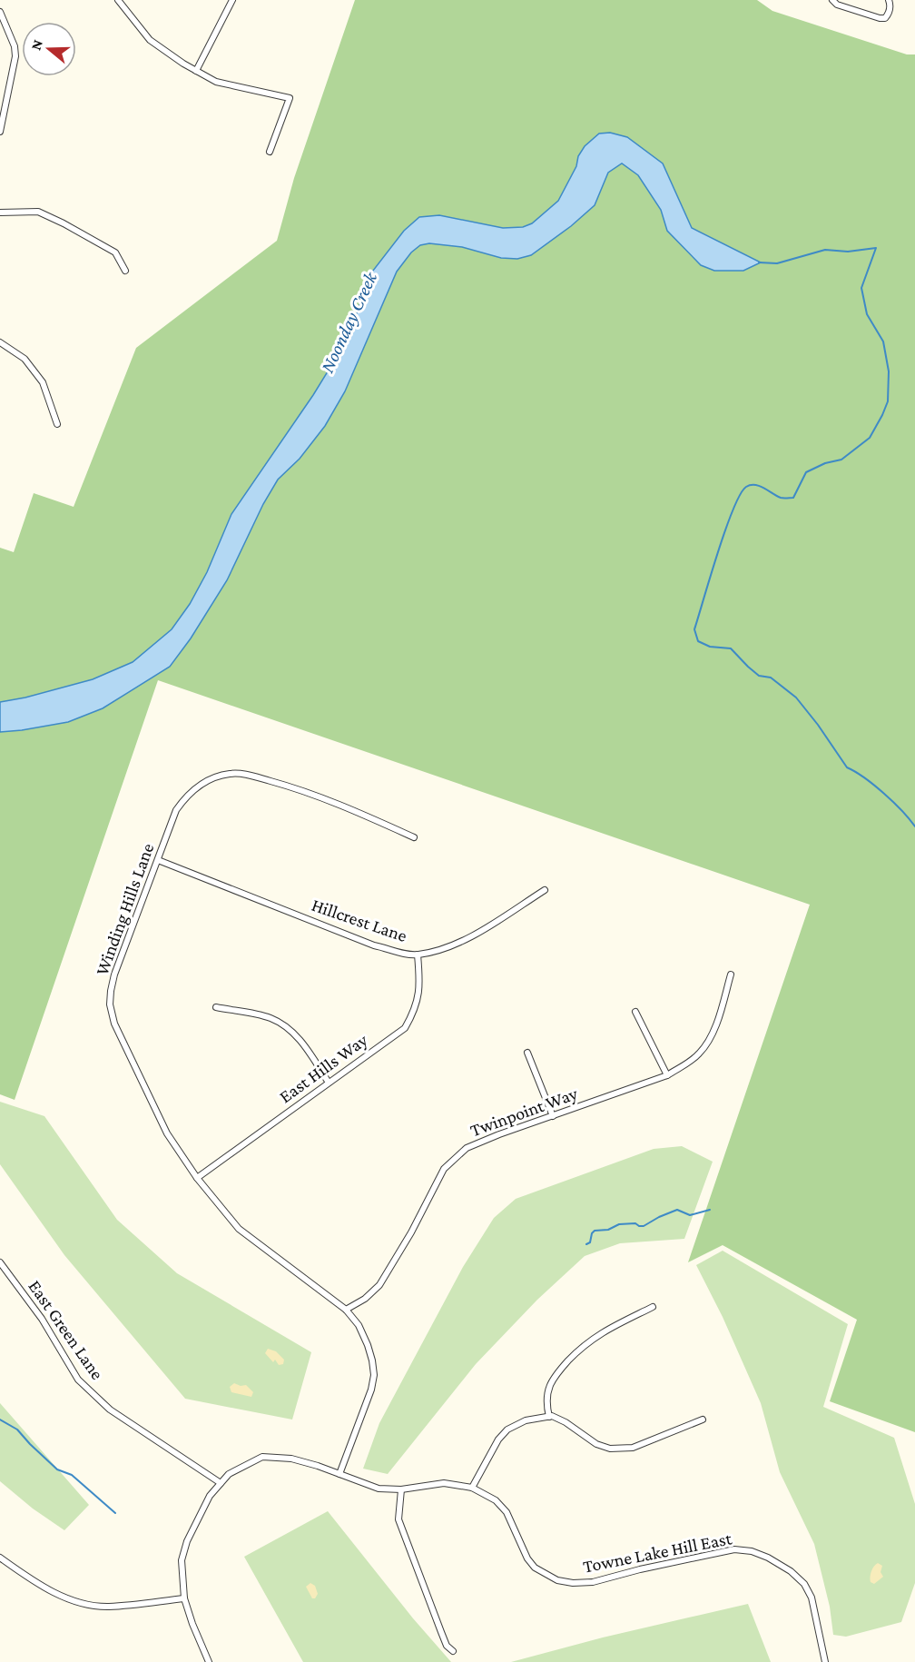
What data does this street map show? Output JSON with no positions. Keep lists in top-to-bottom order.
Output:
{
  "streets": {
    "street": [
      "Winding Hills Lane",
      "Hillcrest Lane",
      "East Hills Way",
      "Twinpoint Way",
      "East Green Lane",
      "Towne Lake Hill East"
    ]
  },
  "crossings": [
    ["Winding Hills Lane", "Hillcrest Lane"],
    ["Winding Hills Lane", "East Hills Way"],
    ["Winding Hills Lane", "Twinpoint Way"],
    ["Winding Hills Lane", "Towne Lake Hill East"],
    ["Hillcrest Lane", "East Hills Way"],
    ["East Green Lane", "Towne Lake Hill East"]
  ],
  "water": ["Noonday Creek"],
  "north": "left"
}
